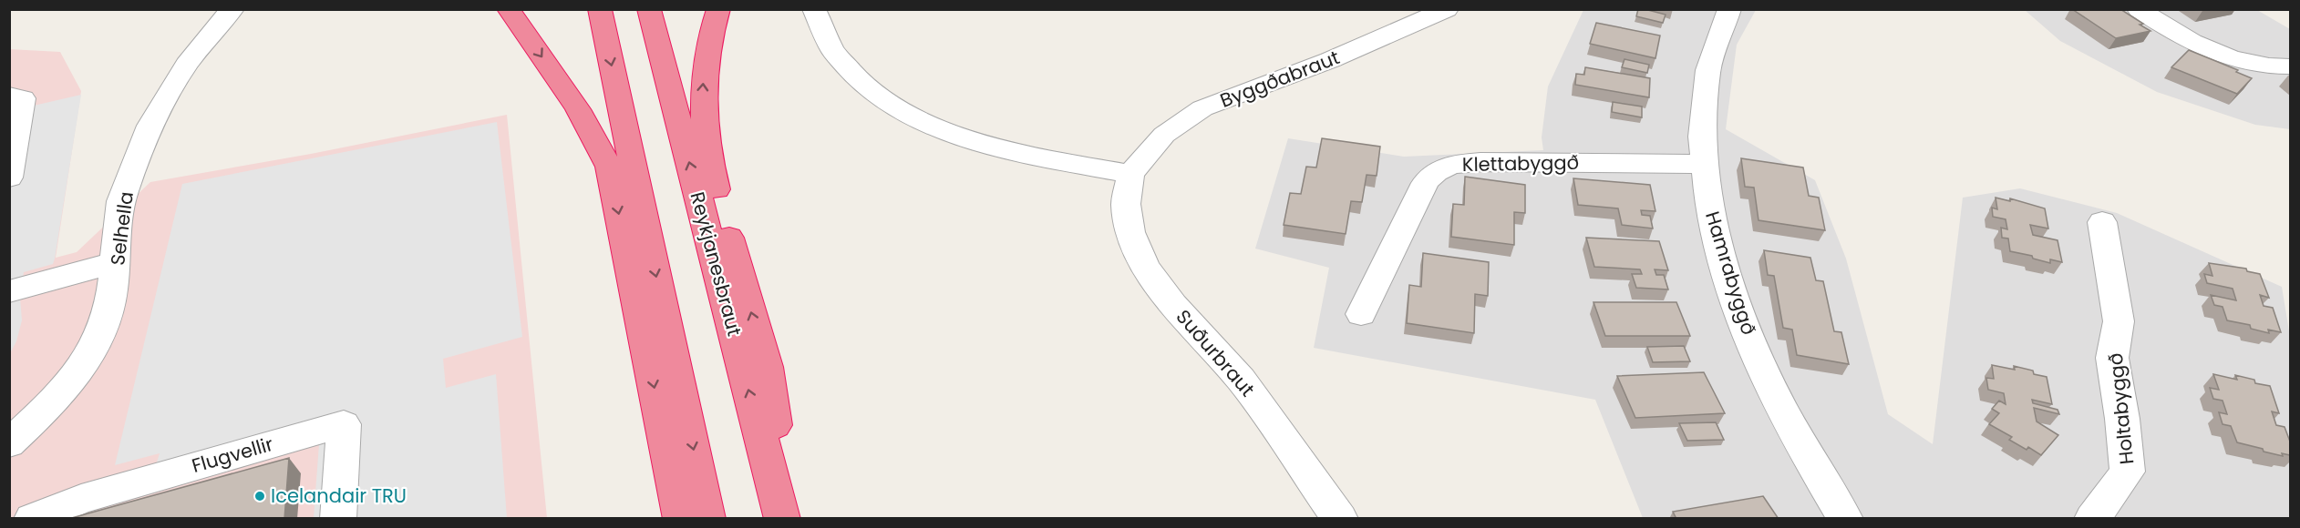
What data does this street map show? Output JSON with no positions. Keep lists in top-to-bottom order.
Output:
{
  "streets": {
    "highway": ["Reykjanesbraut"],
    "street": [
      "Byggðabraut",
      "Klettabyggð",
      "Selhella",
      "Hamrabyggð",
      "Suðurbraut",
      "Holtabyggð",
      "Flugvellir"
    ]
  },
  "crossings": [
    ["Byggðabraut", "Suðurbraut"],
    ["Klettabyggð", "Hamrabyggð"]
  ],
  "places": ["Icelandair TRU"]
}
